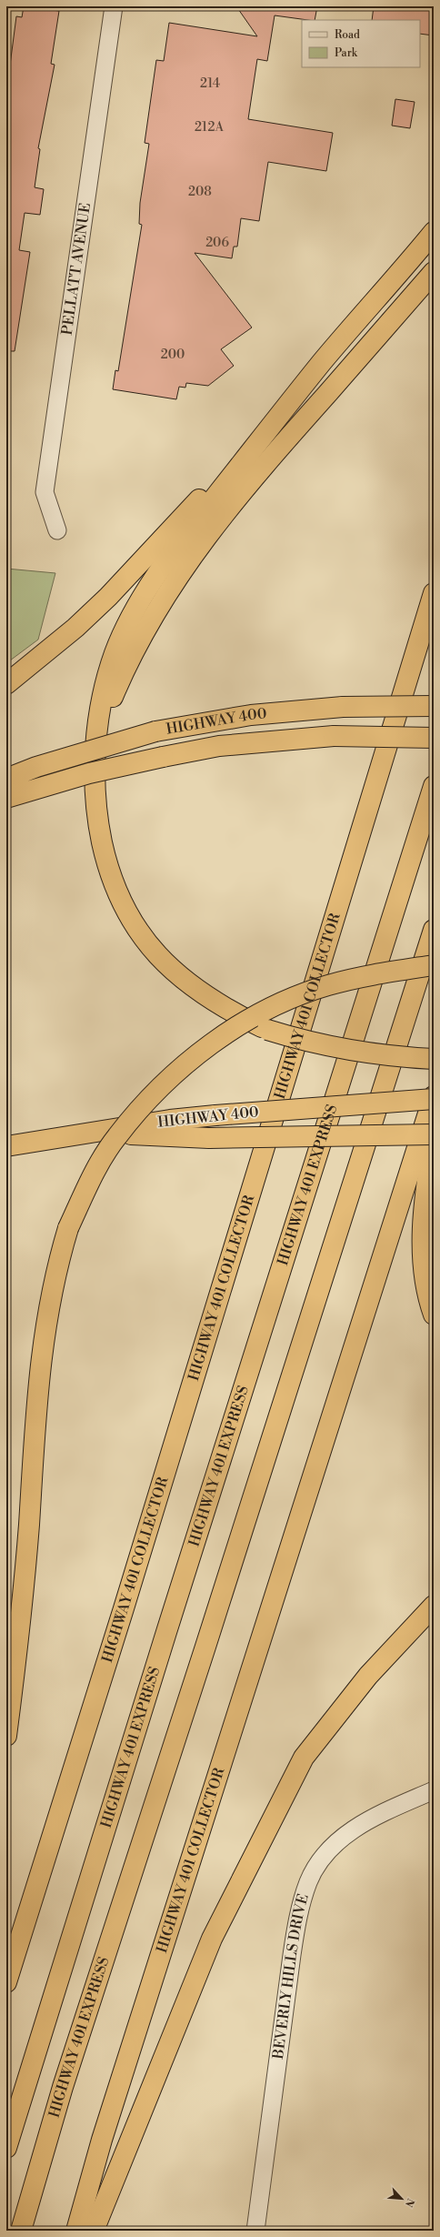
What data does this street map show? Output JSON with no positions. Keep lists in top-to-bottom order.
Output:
{
  "streets": {
    "highway": ["HIGHWAY 400", "HIGHWAY 401 COLLECTOR", "HIGHWAY 401 EXPRESS"],
    "street": ["PELLATT AVENUE", "BEVERLY HILLS DRIVE"]
  },
  "house_numbers": [
    "214",
    "212A",
    "208",
    "206",
    "200"
  ],
  "legend": ["Road", "Park"],
  "north": "bottom right"
}
